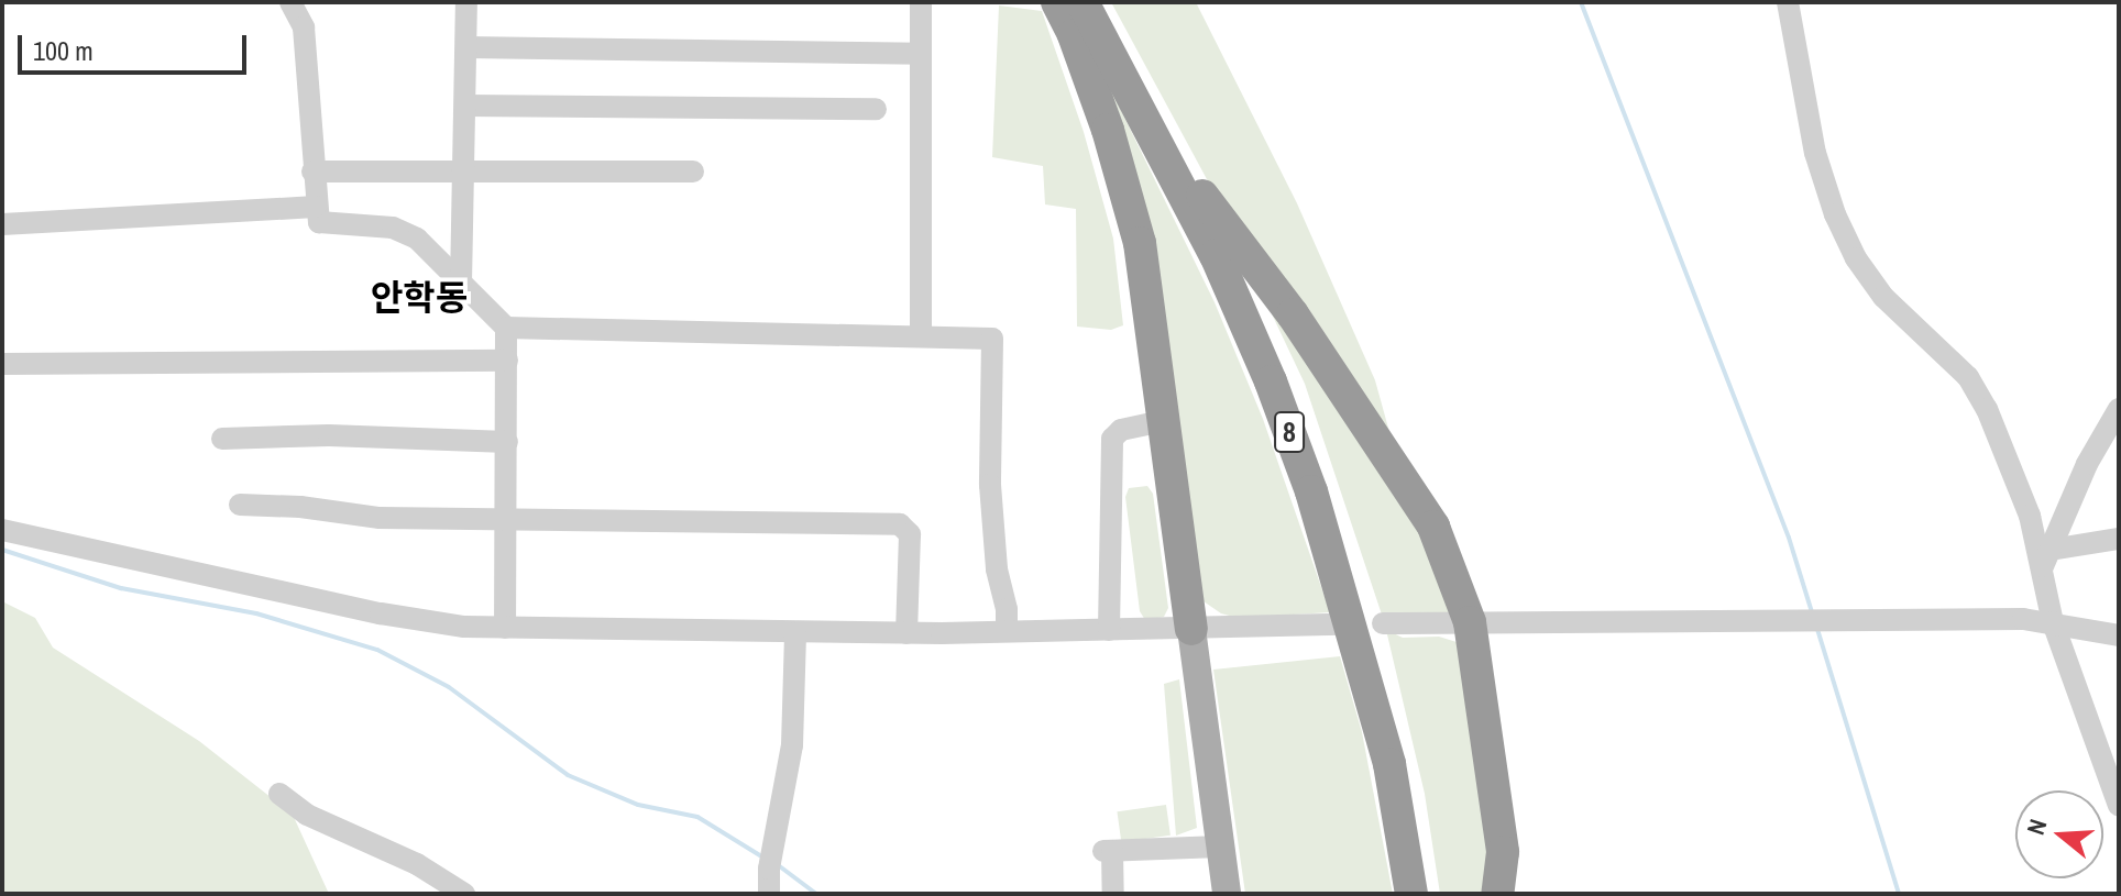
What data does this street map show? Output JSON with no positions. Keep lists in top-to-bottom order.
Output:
{
  "streets": {
    "highway": ["8"]
  },
  "districts": ["안학동"],
  "scale_bar": "100 m",
  "north": "left"
}
